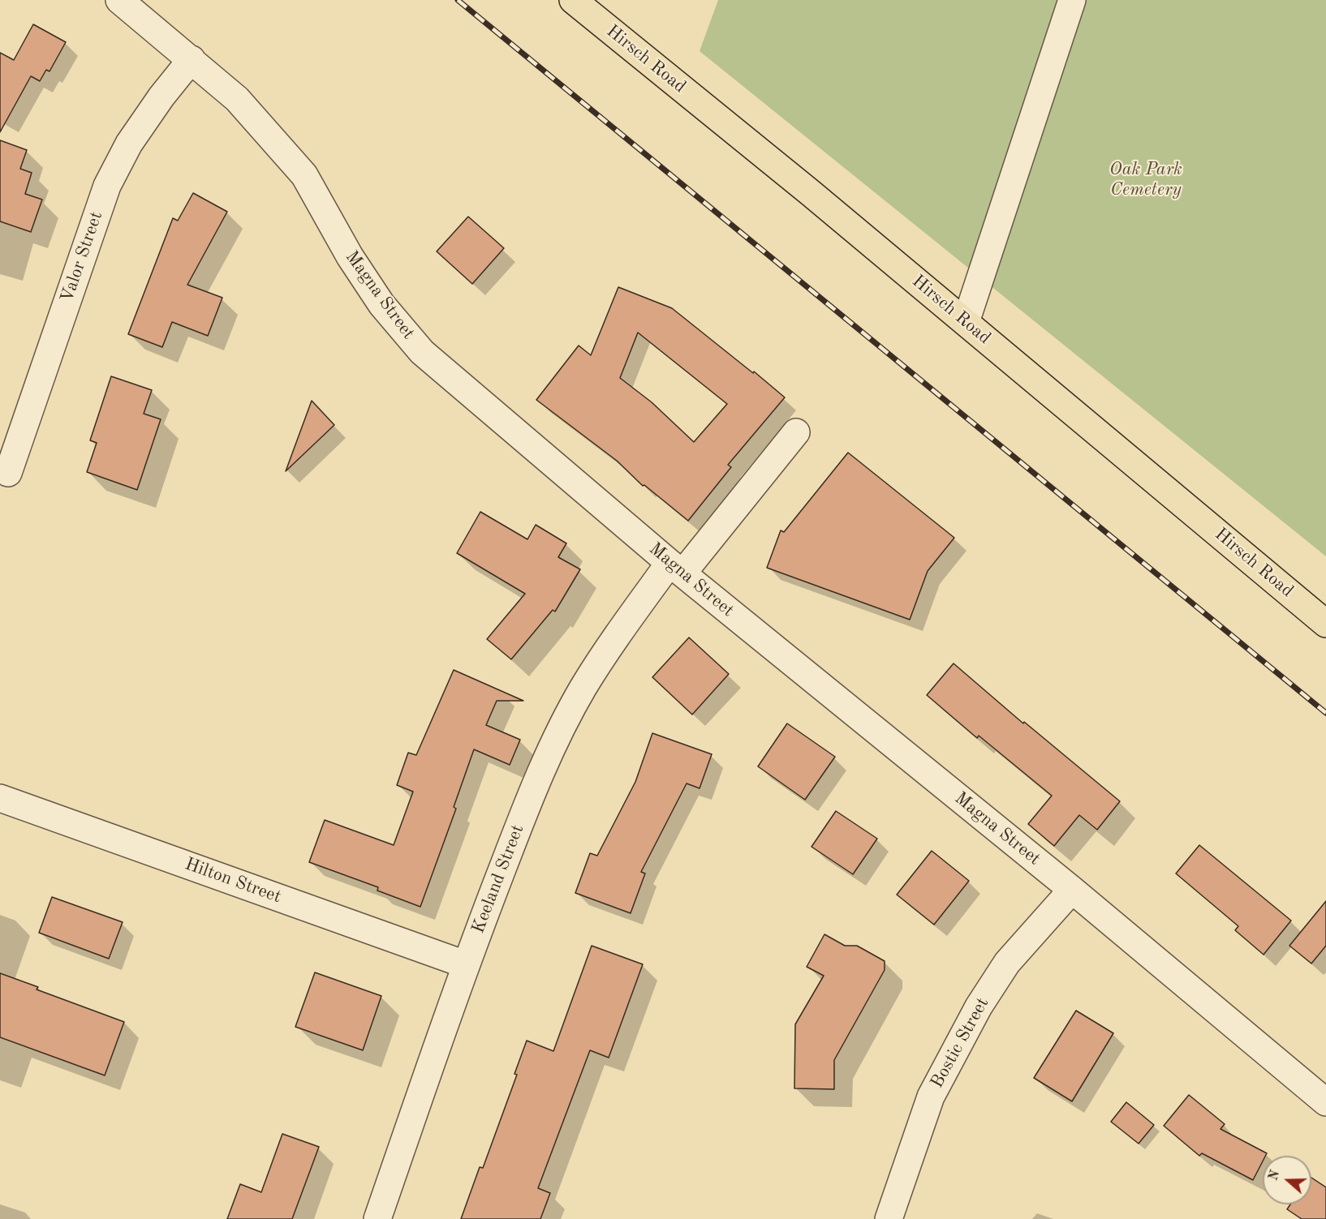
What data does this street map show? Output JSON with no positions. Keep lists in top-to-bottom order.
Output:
{
  "streets": {
    "main road": ["Hirsch Road"],
    "street": [
      "Valor Street",
      "Magna Street",
      "Keeland Street",
      "Hilton Street",
      "Bostic Street"
    ]
  },
  "crossings": [
    ["Valor Street", "Magna Street"],
    ["Magna Street", "Keeland Street"],
    ["Magna Street", "Bostic Street"],
    ["Keeland Street", "Hilton Street"]
  ],
  "parks": ["Oak Park Cemetery"],
  "north": "left"
}
